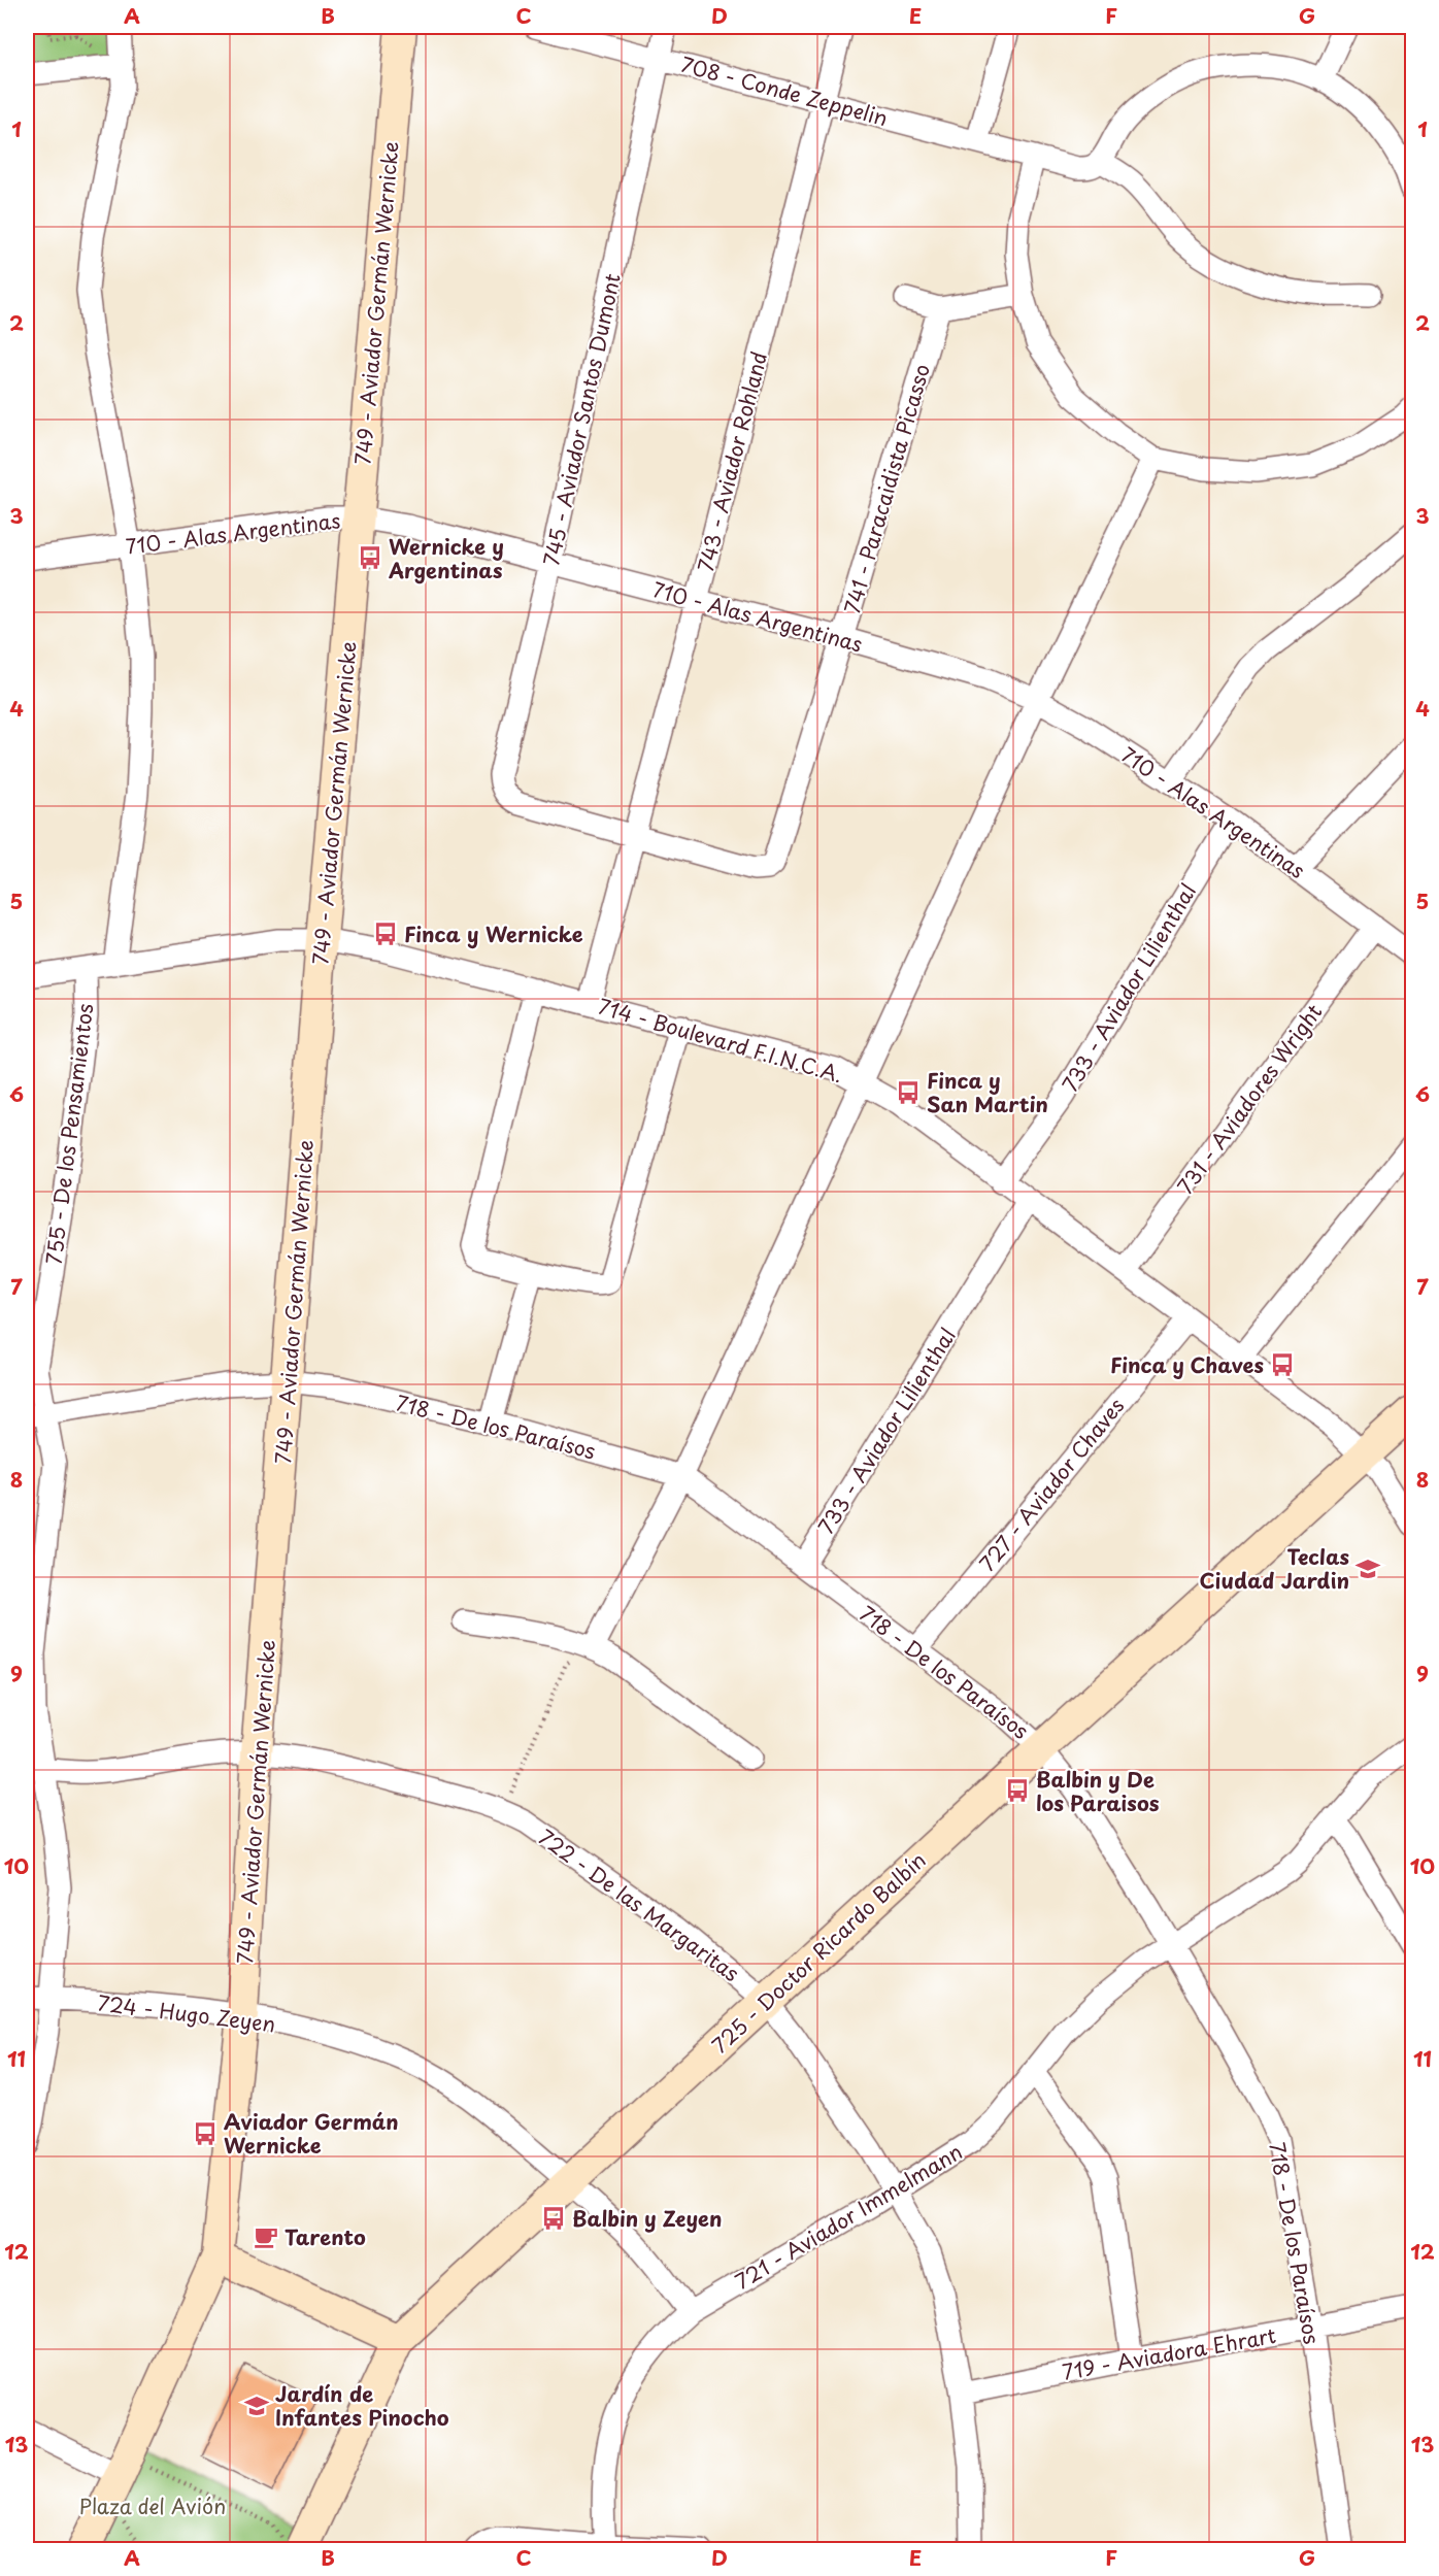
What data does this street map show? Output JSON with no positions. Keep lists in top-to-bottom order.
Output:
{
  "streets": {
    "street": [
      "708 - Conde Zeppelin",
      "749 - Aviador Germán Wernicke",
      "745 - Aviador Santos Dumont",
      "743 - Aviador Rohland",
      "741 - Paracaidista Picasso",
      "710 - Alas Argentinas",
      "733 - Aviador Lilienthal",
      "714 - Boulevard F.I.N.C.A.",
      "731 - Aviadores Wright",
      "755 - De los Pensamientos",
      "718 - De los Paraísos",
      "727 - Aviador Chaves",
      "722 - De las Margaritas",
      "725 - Doctor Ricardo Balbín",
      "724 - Hugo Zeyen",
      "721 - Aviador Immelmann",
      "719 - Aviadora Ehrart"
    ]
  },
  "crossings": [
    ["708 - Conde Zeppelin", "745 - Aviador Santos Dumont"],
    ["708 - Conde Zeppelin", "743 - Aviador Rohland"],
    ["749 - Aviador Germán Wernicke", "710 - Alas Argentinas"],
    ["749 - Aviador Germán Wernicke", "714 - Boulevard F.I.N.C.A."],
    ["749 - Aviador Germán Wernicke", "718 - De los Paraísos"],
    ["749 - Aviador Germán Wernicke", "722 - De las Margaritas"],
    ["749 - Aviador Germán Wernicke", "724 - Hugo Zeyen"],
    ["745 - Aviador Santos Dumont", "743 - Aviador Rohland"],
    ["745 - Aviador Santos Dumont", "741 - Paracaidista Picasso"],
    ["745 - Aviador Santos Dumont", "710 - Alas Argentinas"],
    ["743 - Aviador Rohland", "741 - Paracaidista Picasso"],
    ["743 - Aviador Rohland", "710 - Alas Argentinas"],
    ["743 - Aviador Rohland", "714 - Boulevard F.I.N.C.A."],
    ["741 - Paracaidista Picasso", "710 - Alas Argentinas"],
    ["710 - Alas Argentinas", "733 - Aviador Lilienthal"],
    ["710 - Alas Argentinas", "731 - Aviadores Wright"],
    ["733 - Aviador Lilienthal", "714 - Boulevard F.I.N.C.A."],
    ["733 - Aviador Lilienthal", "718 - De los Paraísos"],
    ["714 - Boulevard F.I.N.C.A.", "731 - Aviadores Wright"],
    ["714 - Boulevard F.I.N.C.A.", "755 - De los Pensamientos"],
    ["714 - Boulevard F.I.N.C.A.", "727 - Aviador Chaves"],
    ["714 - Boulevard F.I.N.C.A.", "725 - Doctor Ricardo Balbín"],
    ["755 - De los Pensamientos", "718 - De los Paraísos"],
    ["755 - De los Pensamientos", "722 - De las Margaritas"],
    ["755 - De los Pensamientos", "724 - Hugo Zeyen"],
    ["718 - De los Paraísos", "727 - Aviador Chaves"],
    ["718 - De los Paraísos", "725 - Doctor Ricardo Balbín"],
    ["718 - De los Paraísos", "721 - Aviador Immelmann"],
    ["718 - De los Paraísos", "719 - Aviadora Ehrart"],
    ["722 - De las Margaritas", "725 - Doctor Ricardo Balbín"],
    ["722 - De las Margaritas", "721 - Aviador Immelmann"],
    ["722 - De las Margaritas", "719 - Aviadora Ehrart"],
    ["725 - Doctor Ricardo Balbín", "724 - Hugo Zeyen"],
    ["724 - Hugo Zeyen", "721 - Aviador Immelmann"]
  ],
  "parks": ["Plaza del Avión"],
  "places": {
    "bus stop": [
      "Wernicke y Argentinas",
      "Finca y Wernicke",
      "Finca y San Martin",
      "Finca y Chaves",
      "Balbin y De los Paraisos",
      "Aviador Germán Wernicke",
      "Balbin y Zeyen"
    ],
    "school or university": ["Teclas Ciudad Jardin", "Jardín de Infantes Pinocho"],
    "cafe": ["Tarento"]
  },
  "grid": {
    "columns": [
      "A",
      "B",
      "C",
      "D",
      "E",
      "F",
      "G"
    ],
    "rows": [
      "1",
      "2",
      "3",
      "4",
      "5",
      "6",
      "7",
      "8",
      "9",
      "10",
      "11",
      "12",
      "13"
    ]
  }
}
